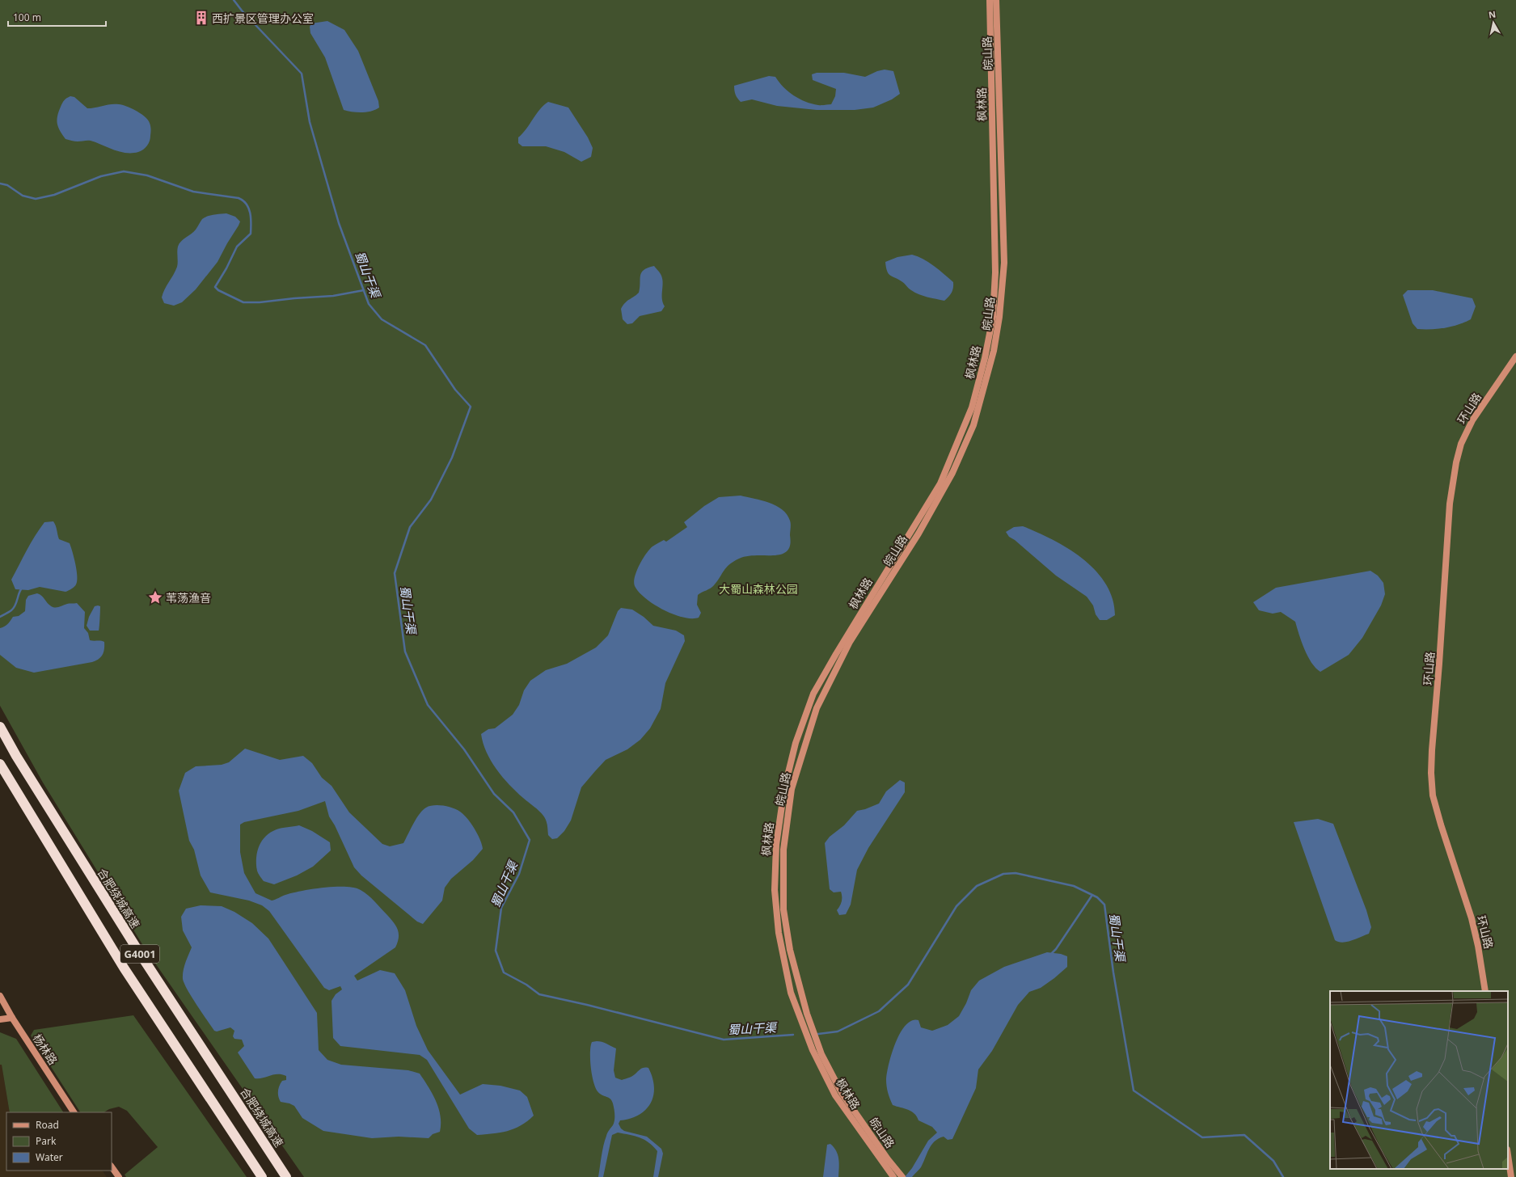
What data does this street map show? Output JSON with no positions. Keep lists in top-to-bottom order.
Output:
{
  "streets": {
    "highway": ["合肥绕城高速", "G4001"],
    "main road": [
      "皖山路",
      "枫林路",
      "环山路",
      "杨林路"
    ]
  },
  "water": ["蜀山干渠"],
  "parks": ["大蜀山森林公园"],
  "places": {
    "building": ["西扩景区管理办公室"],
    "place": ["苇荡渔音"]
  },
  "legend": ["Road", "Park", "Water"],
  "scale_bar": "100 m",
  "north": "top"
}
